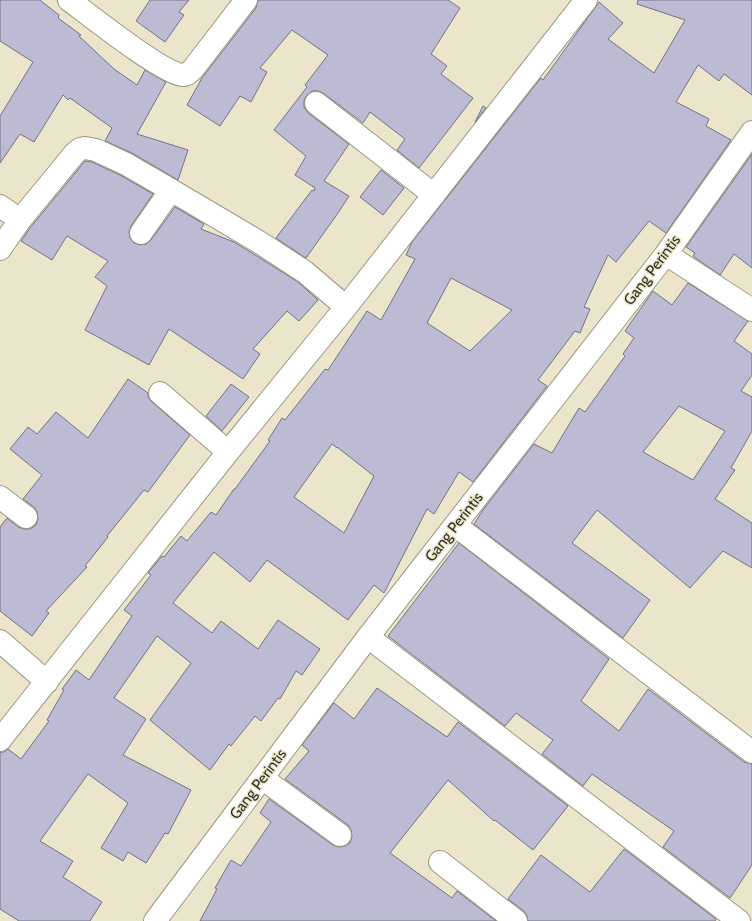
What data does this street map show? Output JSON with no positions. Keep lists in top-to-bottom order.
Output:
{
  "streets": {
    "street": ["Gang Perintis"]
  }
}
